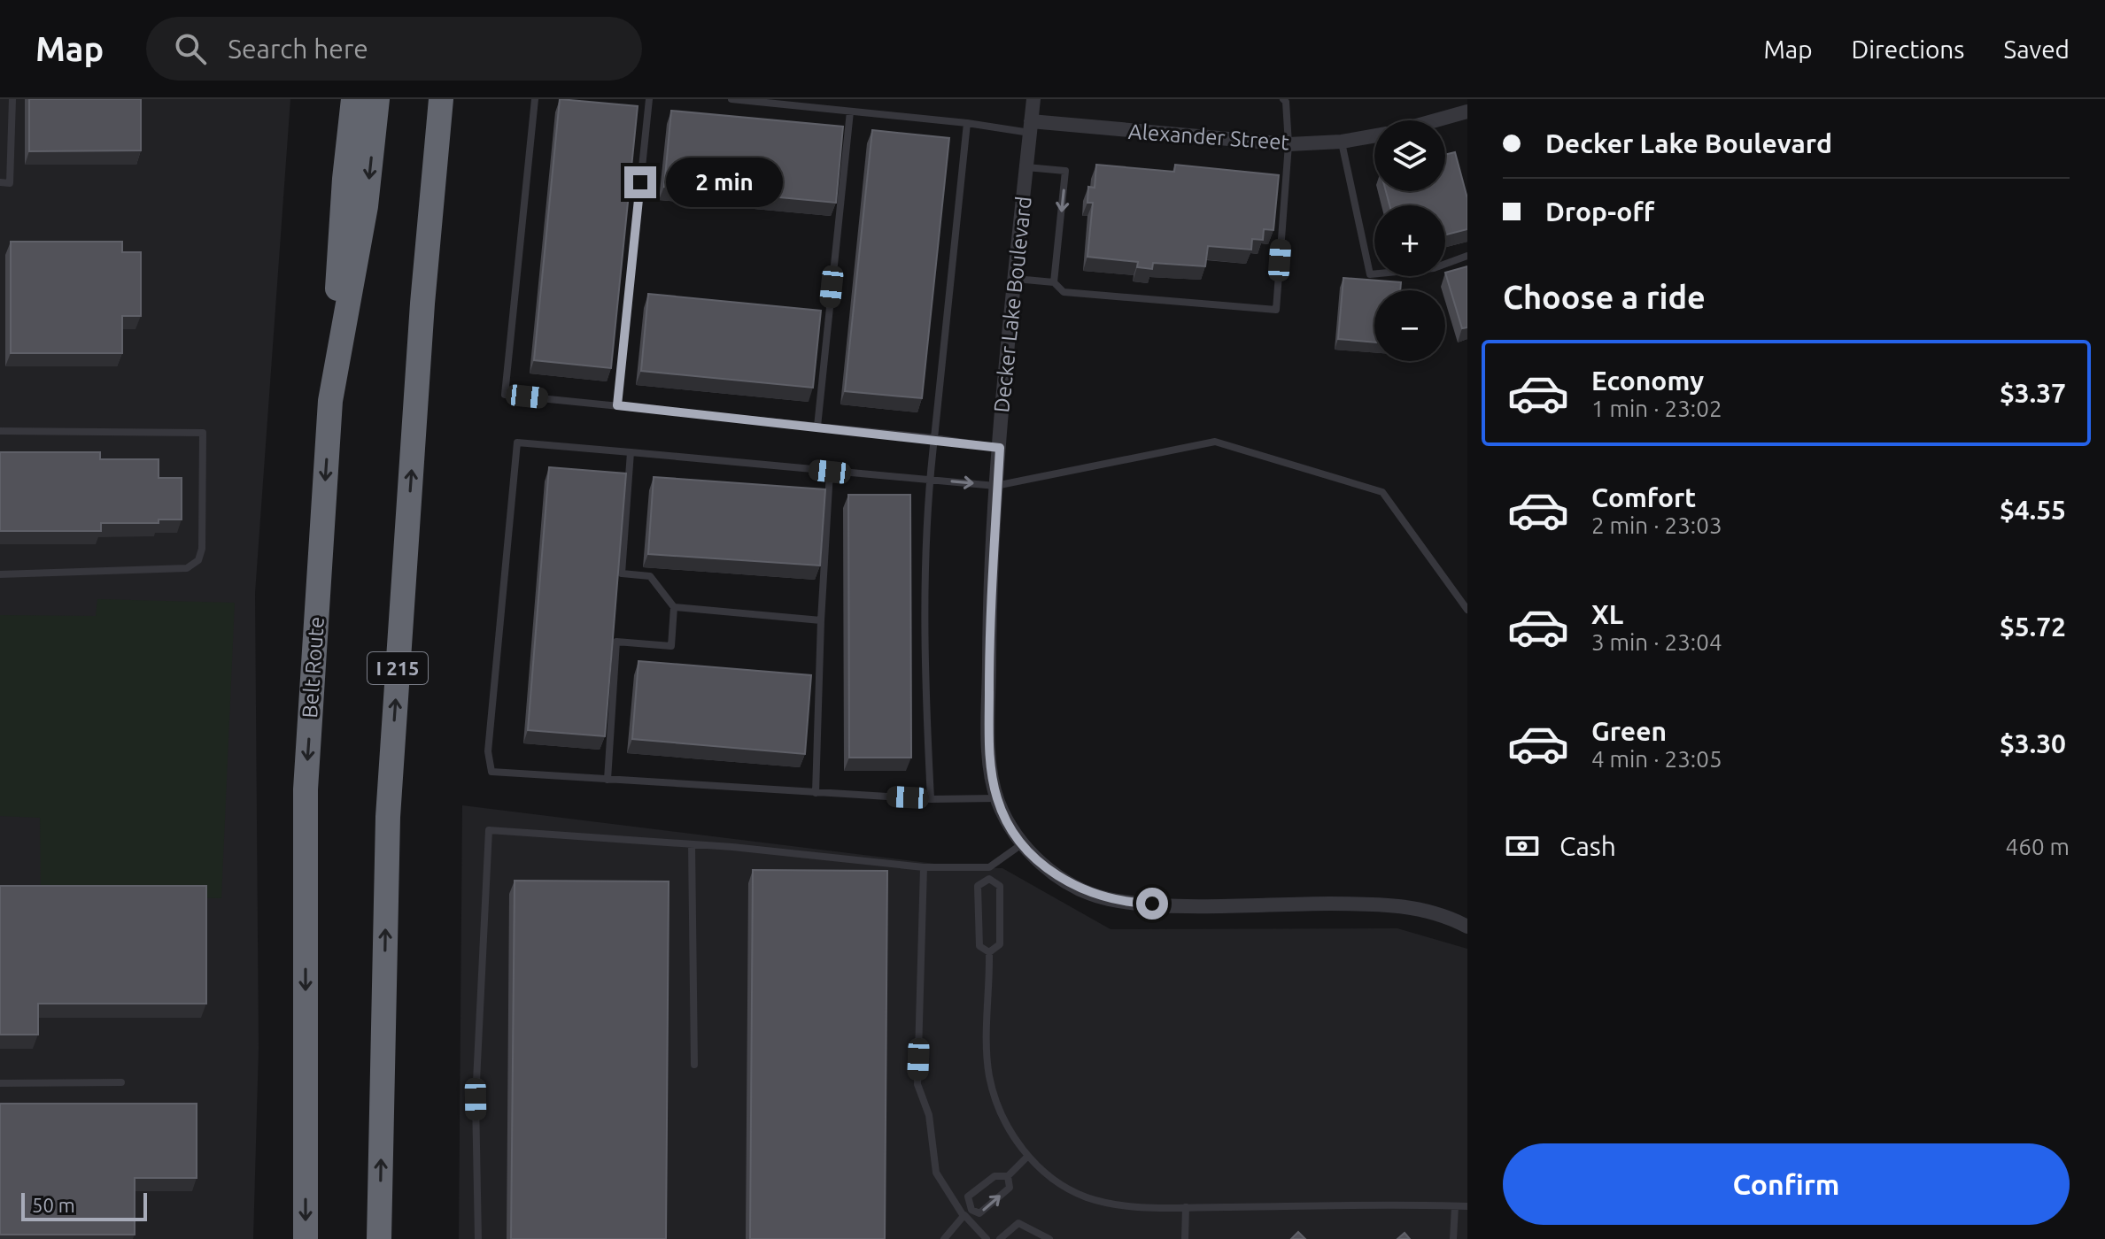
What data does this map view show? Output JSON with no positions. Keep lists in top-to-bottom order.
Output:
{
  "streets": {
    "highway": ["Belt Route", "I 215"],
    "street": ["Alexander Street", "Decker Lake Boulevard"]
  },
  "crossings": [
    ["Alexander Street", "Decker Lake Boulevard"]
  ],
  "scale_bar": "50 m",
  "page": {
    "header": "Map",
    "search": "Search here",
    "nav": ["Map", "Directions", "Saved"],
    "banner": ["Decker Lake Boulevard", "Drop-off"],
    "map_buttons": ["+", "−"],
    "bubble": "2 min",
    "heading": "Choose a ride",
    "list": [
      {
        "name": "Economy",
        "note": "1 min · 23:02",
        "value": "$3.37"
      },
      {
        "name": "Comfort",
        "note": "2 min · 23:03",
        "value": "$4.55"
      },
      {
        "name": "XL",
        "note": "3 min · 23:04",
        "value": "$5.72"
      },
      {
        "name": "Green",
        "note": "4 min · 23:05",
        "value": "$3.30"
      }
    ],
    "pay": ["Cash", "460 m"],
    "buttons": "Confirm",
    "scale": "50 m"
  }
}
